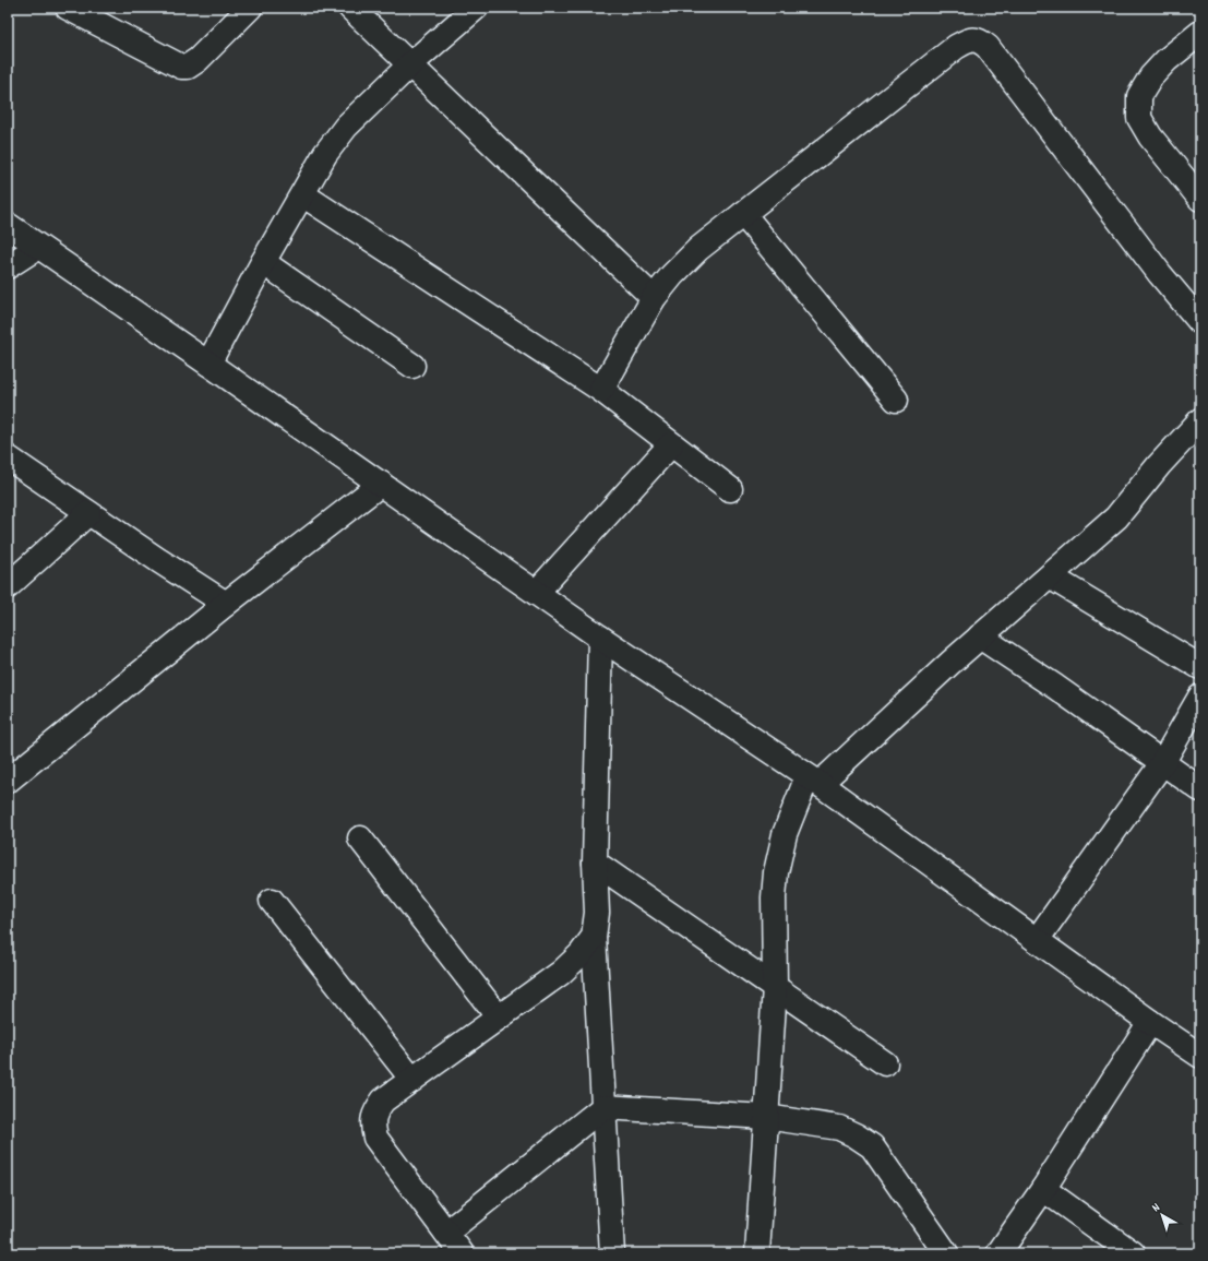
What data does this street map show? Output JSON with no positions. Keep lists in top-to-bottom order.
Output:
{
  "north": "top left"
}
